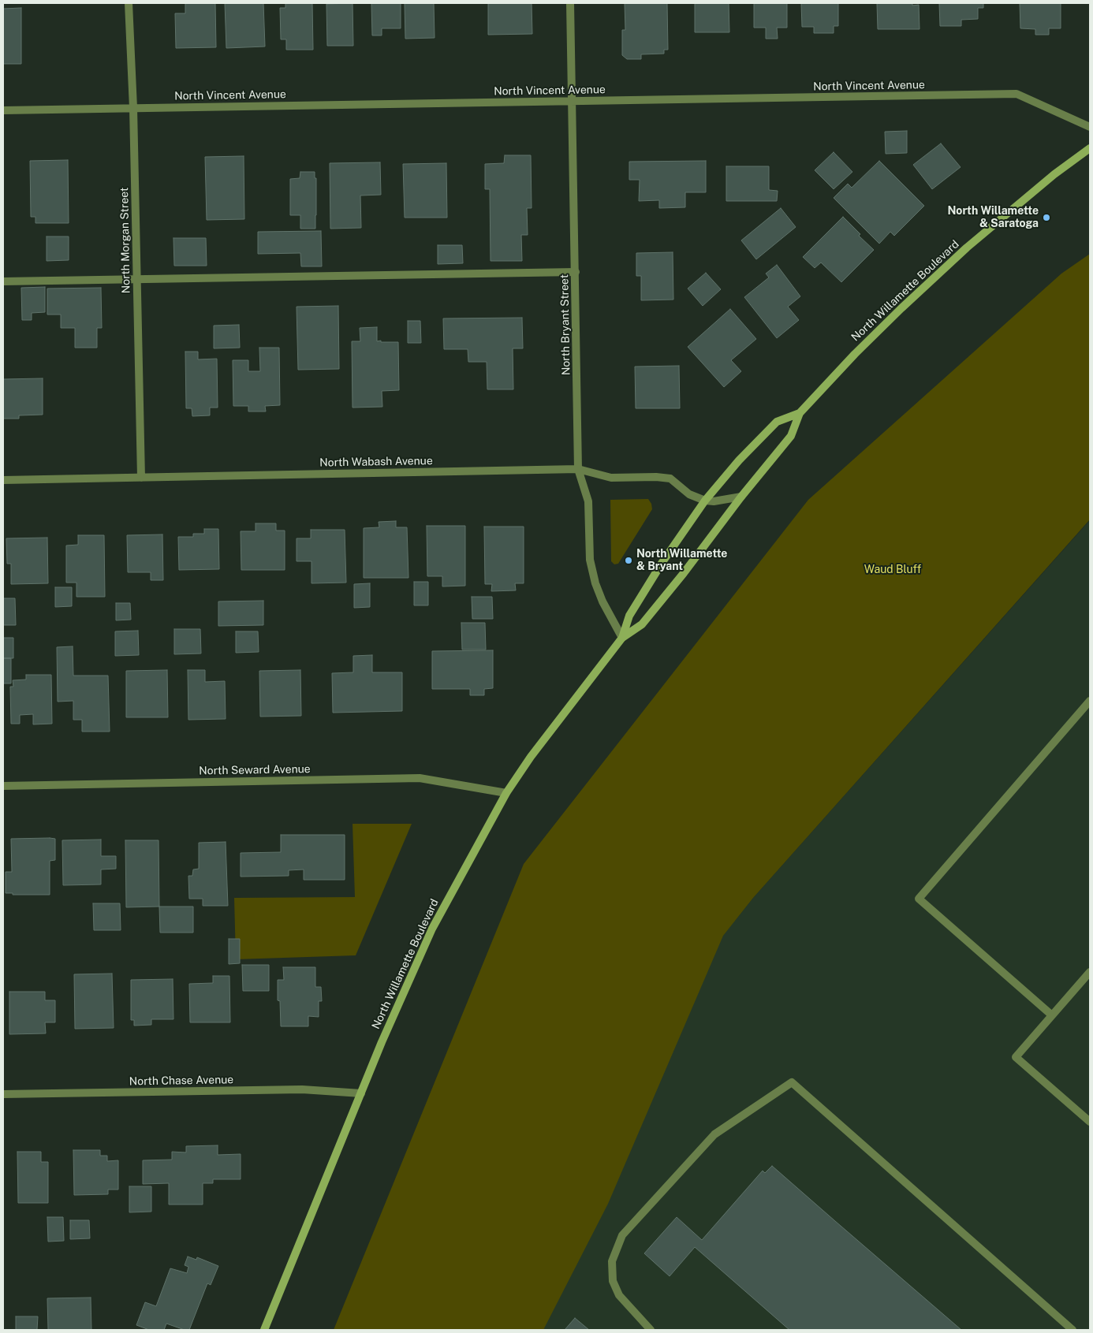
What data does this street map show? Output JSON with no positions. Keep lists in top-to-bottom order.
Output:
{
  "streets": {
    "main road": ["North Willamette Boulevard"],
    "street": [
      "North Vincent Avenue",
      "North Morgan Street",
      "North Bryant Street",
      "North Wabash Avenue",
      "North Seward Avenue",
      "North Chase Avenue"
    ]
  },
  "crossings": [
    ["North Vincent Avenue", "North Morgan Street"],
    ["North Vincent Avenue", "North Bryant Street"],
    ["North Morgan Street", "North Wabash Avenue"],
    ["North Willamette Boulevard", "North Bryant Street"],
    ["North Willamette Boulevard", "North Wabash Avenue"],
    ["North Willamette Boulevard", "North Seward Avenue"],
    ["North Willamette Boulevard", "North Chase Avenue"],
    ["North Bryant Street", "North Wabash Avenue"]
  ],
  "parks": ["Waud Bluff"],
  "places": ["North Willamette & Saratoga", "North Willamette & Bryant"]
}
